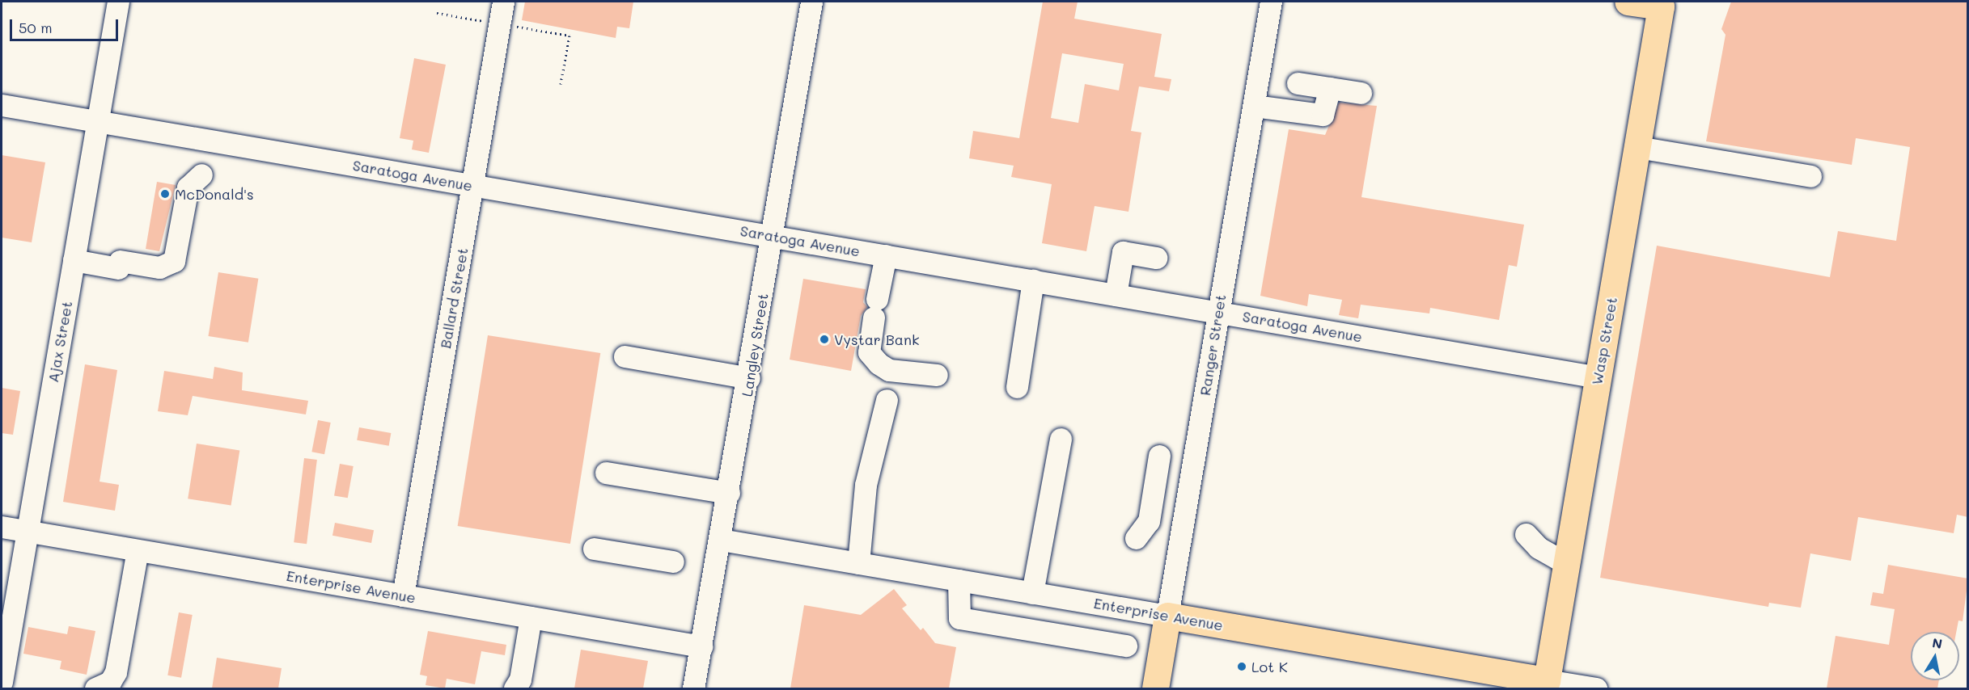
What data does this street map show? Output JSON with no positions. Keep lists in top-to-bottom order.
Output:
{
  "streets": {
    "main road": ["Wasp Street", "Ranger Street", "Enterprise Avenue"],
    "street": [
      "Saratoga Avenue",
      "Ballard Street",
      "Ajax Street",
      "Langley Street"
    ]
  },
  "crossings": [
    ["Saratoga Avenue", "Ballard Street"],
    ["Saratoga Avenue", "Wasp Street"],
    ["Saratoga Avenue", "Ajax Street"],
    ["Saratoga Avenue", "Langley Street"],
    ["Saratoga Avenue", "Ranger Street"],
    ["Ballard Street", "Enterprise Avenue"],
    ["Wasp Street", "Enterprise Avenue"],
    ["Ajax Street", "Enterprise Avenue"],
    ["Langley Street", "Enterprise Avenue"],
    ["Ranger Street", "Enterprise Avenue"]
  ],
  "places": ["McDonald's", "Vystar Bank", "Lot K"],
  "scale_bar": "50 m",
  "north": "top"
}
